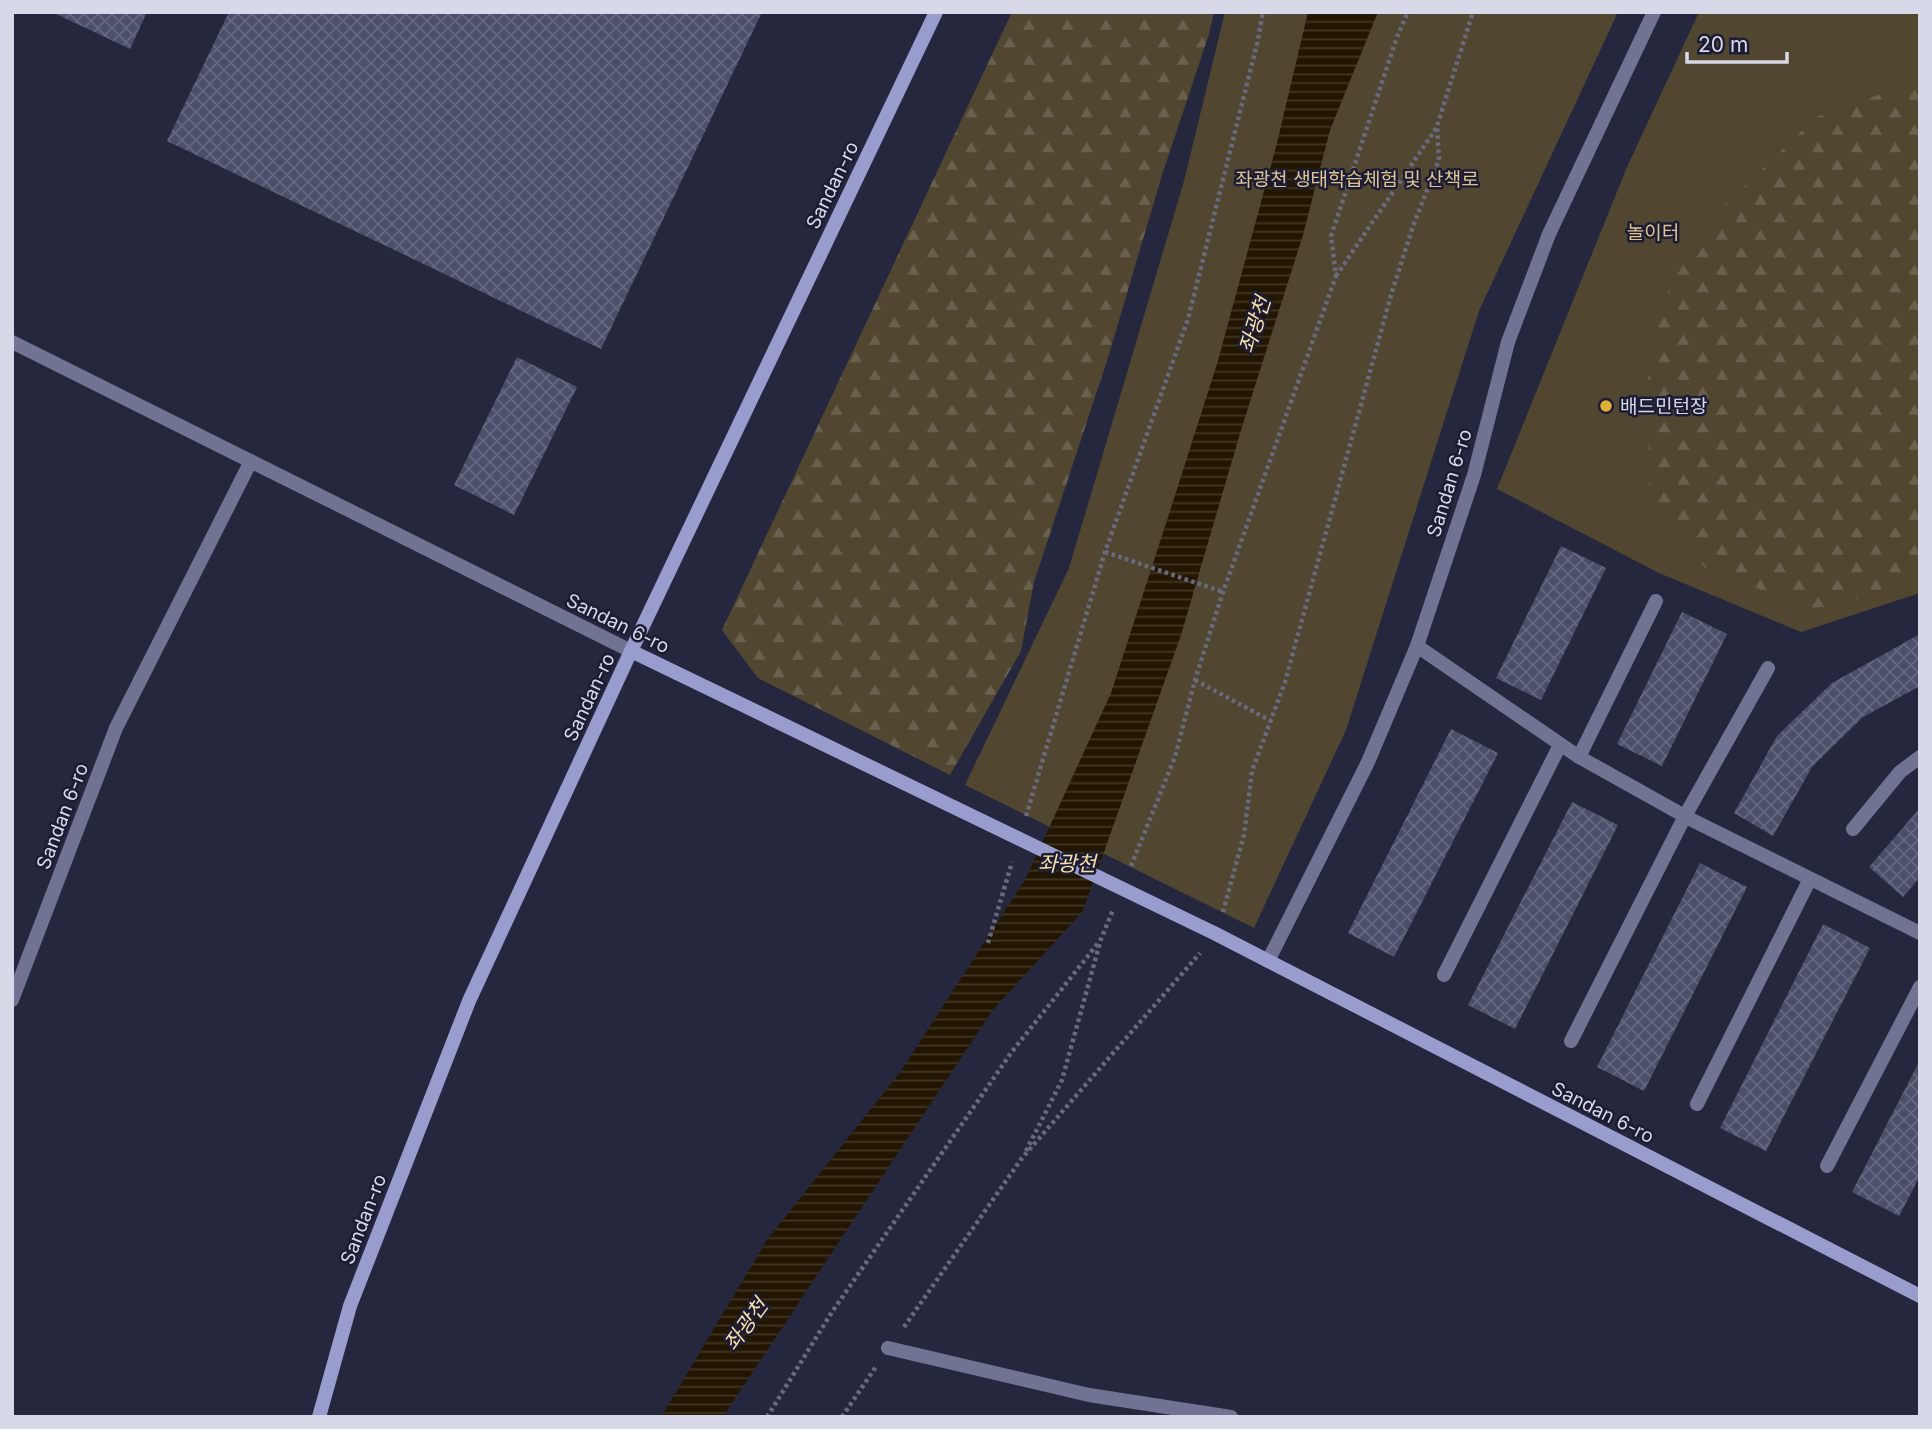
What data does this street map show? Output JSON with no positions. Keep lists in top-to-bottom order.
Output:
{
  "streets": {
    "street": ["Sandan-ro", "Sandan 6-ro"]
  },
  "crossings": [
    ["Sandan-ro", "Sandan 6-ro"]
  ],
  "water": ["좌광천"],
  "parks": ["좌광천 생태학습체험 및 산책로", "놀이터"],
  "places": ["배드민턴장"],
  "scale_bar": "20 m"
}
